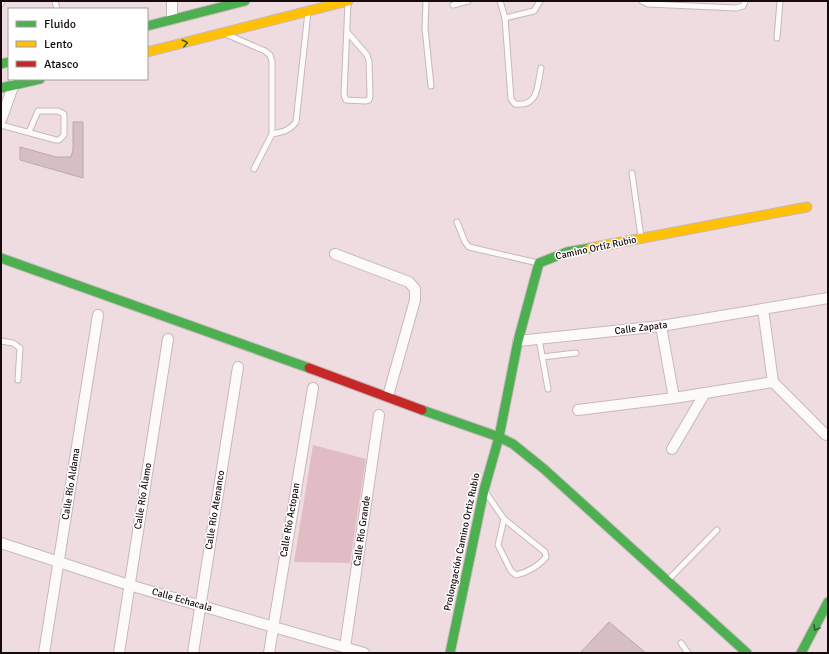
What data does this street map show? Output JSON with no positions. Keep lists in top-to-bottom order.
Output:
{
  "streets": {
    "main road": ["Camino Ortíz Rubio", "Prolongación Camino Ortiz Rubio"],
    "street": [
      "Calle Zapata",
      "Calle Río Aldama",
      "Calle Río Álamo",
      "Calle Río Atenanco",
      "Calle Río Actopan",
      "Calle Río Grande",
      "Calle Echacala"
    ]
  },
  "crossings": [
    ["Calle Río Aldama", "Calle Echacala"],
    ["Calle Río Álamo", "Calle Echacala"],
    ["Calle Río Atenanco", "Calle Echacala"],
    ["Calle Río Actopan", "Calle Echacala"],
    ["Calle Río Grande", "Calle Echacala"]
  ],
  "legend": ["Fluido", "Lento", "Atasco"]
}
